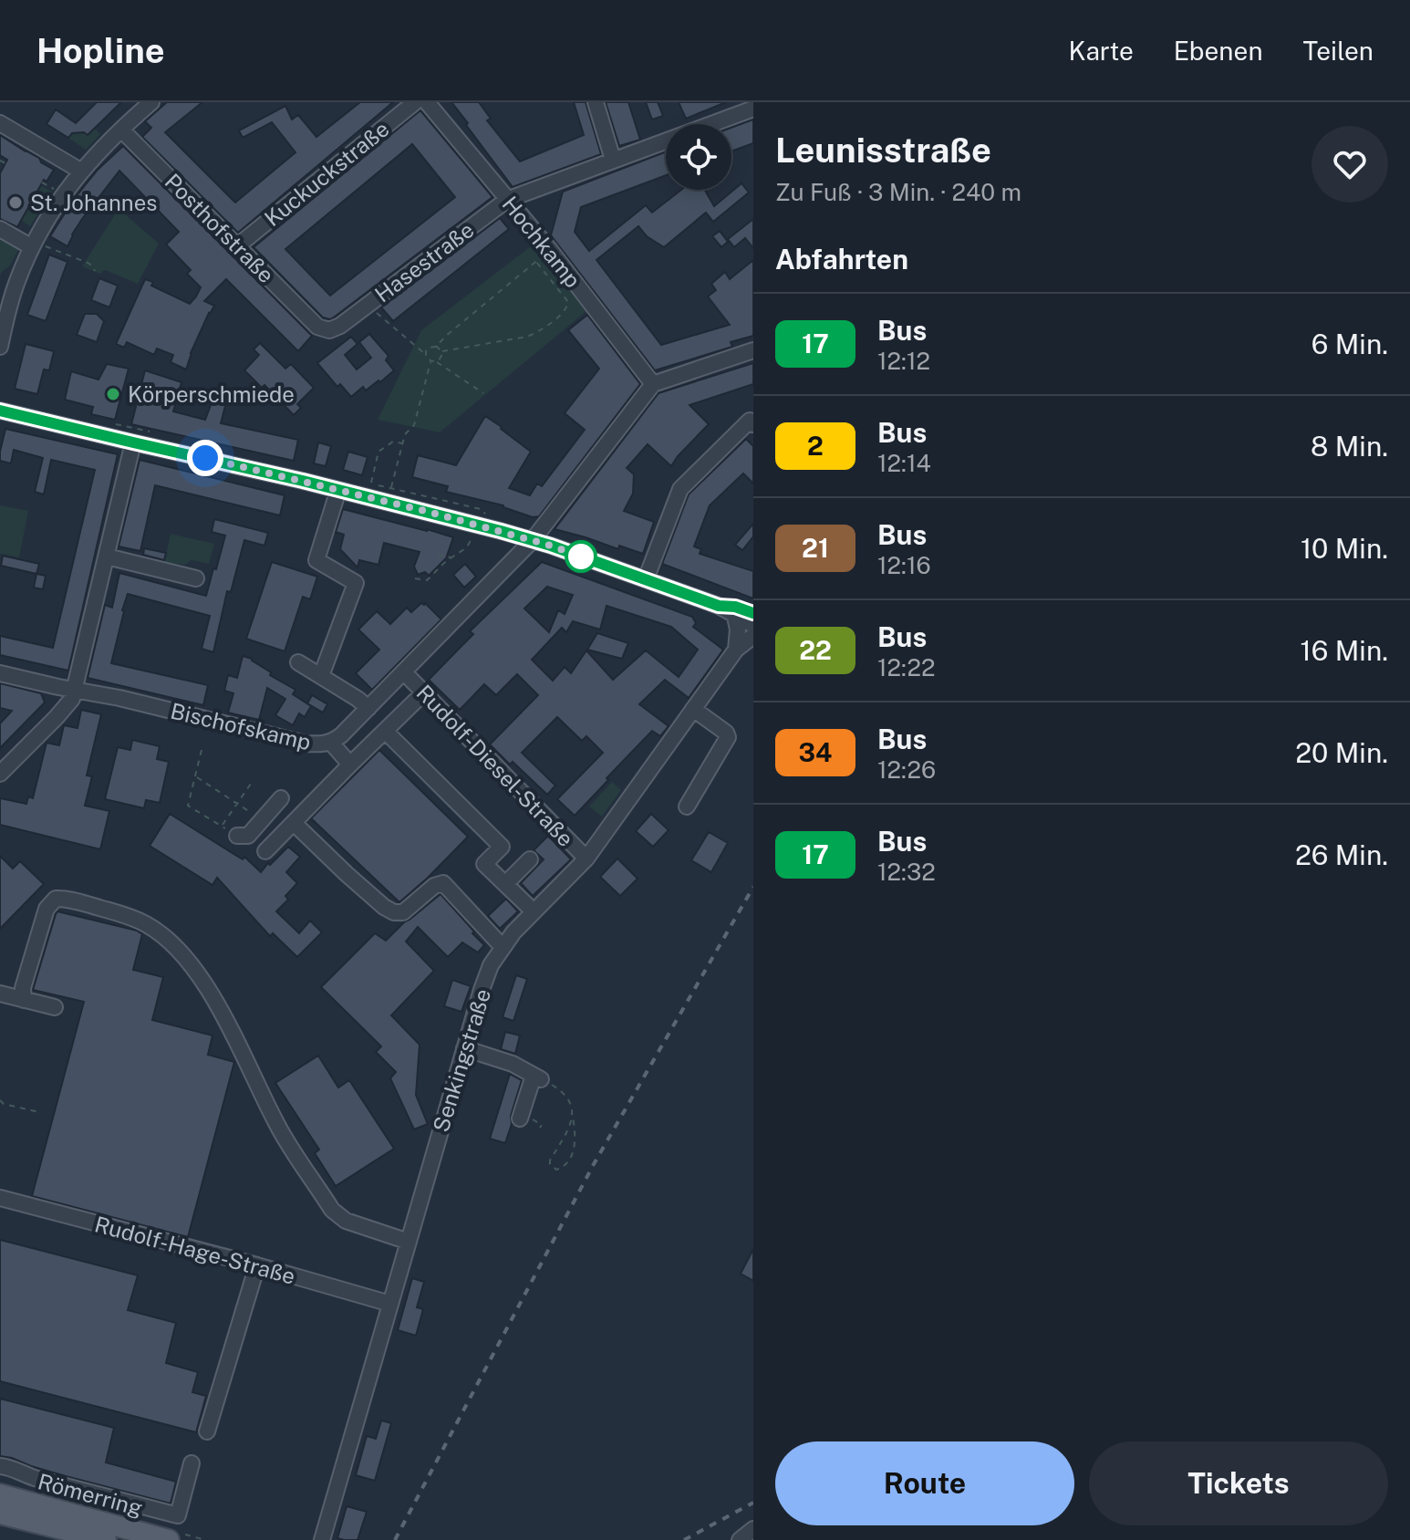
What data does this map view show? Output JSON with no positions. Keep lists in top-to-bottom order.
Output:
{
  "streets": {
    "main road": ["Römerring"],
    "street": [
      "Kuckuckstraße",
      "Posthofstraße",
      "Hochkamp",
      "Hasestraße",
      "Bischofskamp",
      "Rudolf-Diesel-Straße",
      "Senkingstraße",
      "Rudolf-Hage-Straße"
    ]
  },
  "crossings": [
    ["Kuckuckstraße", "Posthofstraße"],
    ["Posthofstraße", "Hasestraße"],
    ["Hochkamp", "Hasestraße"],
    ["Hochkamp", "Bischofskamp"],
    ["Bischofskamp", "Rudolf-Diesel-Straße"],
    ["Rudolf-Diesel-Straße", "Senkingstraße"],
    ["Senkingstraße", "Rudolf-Hage-Straße"]
  ],
  "places": ["St. Johannes", "Körperschmiede"],
  "lines": ["bus line 17"],
  "page": {
    "header": "Hopline",
    "nav": ["Karte", "Ebenen", "Teilen"],
    "heading": [
      ["Leunisstraße", "Zu Fuß · 3 Min. · 240 m"],
      "Abfahrten"
    ],
    "list": [
      {
        "mark": "17",
        "name": "Bus",
        "note": "12:12",
        "value": "6 Min."
      },
      {
        "mark": "2",
        "name": "Bus",
        "note": "12:14",
        "value": "8 Min."
      },
      {
        "mark": "21",
        "name": "Bus",
        "note": "12:16",
        "value": "10 Min."
      },
      {
        "mark": "22",
        "name": "Bus",
        "note": "12:22",
        "value": "16 Min."
      },
      {
        "mark": "34",
        "name": "Bus",
        "note": "12:26",
        "value": "20 Min."
      },
      {
        "mark": "17",
        "name": "Bus",
        "note": "12:32",
        "value": "26 Min."
      }
    ],
    "buttons": ["Route", "Tickets"]
  }
}
